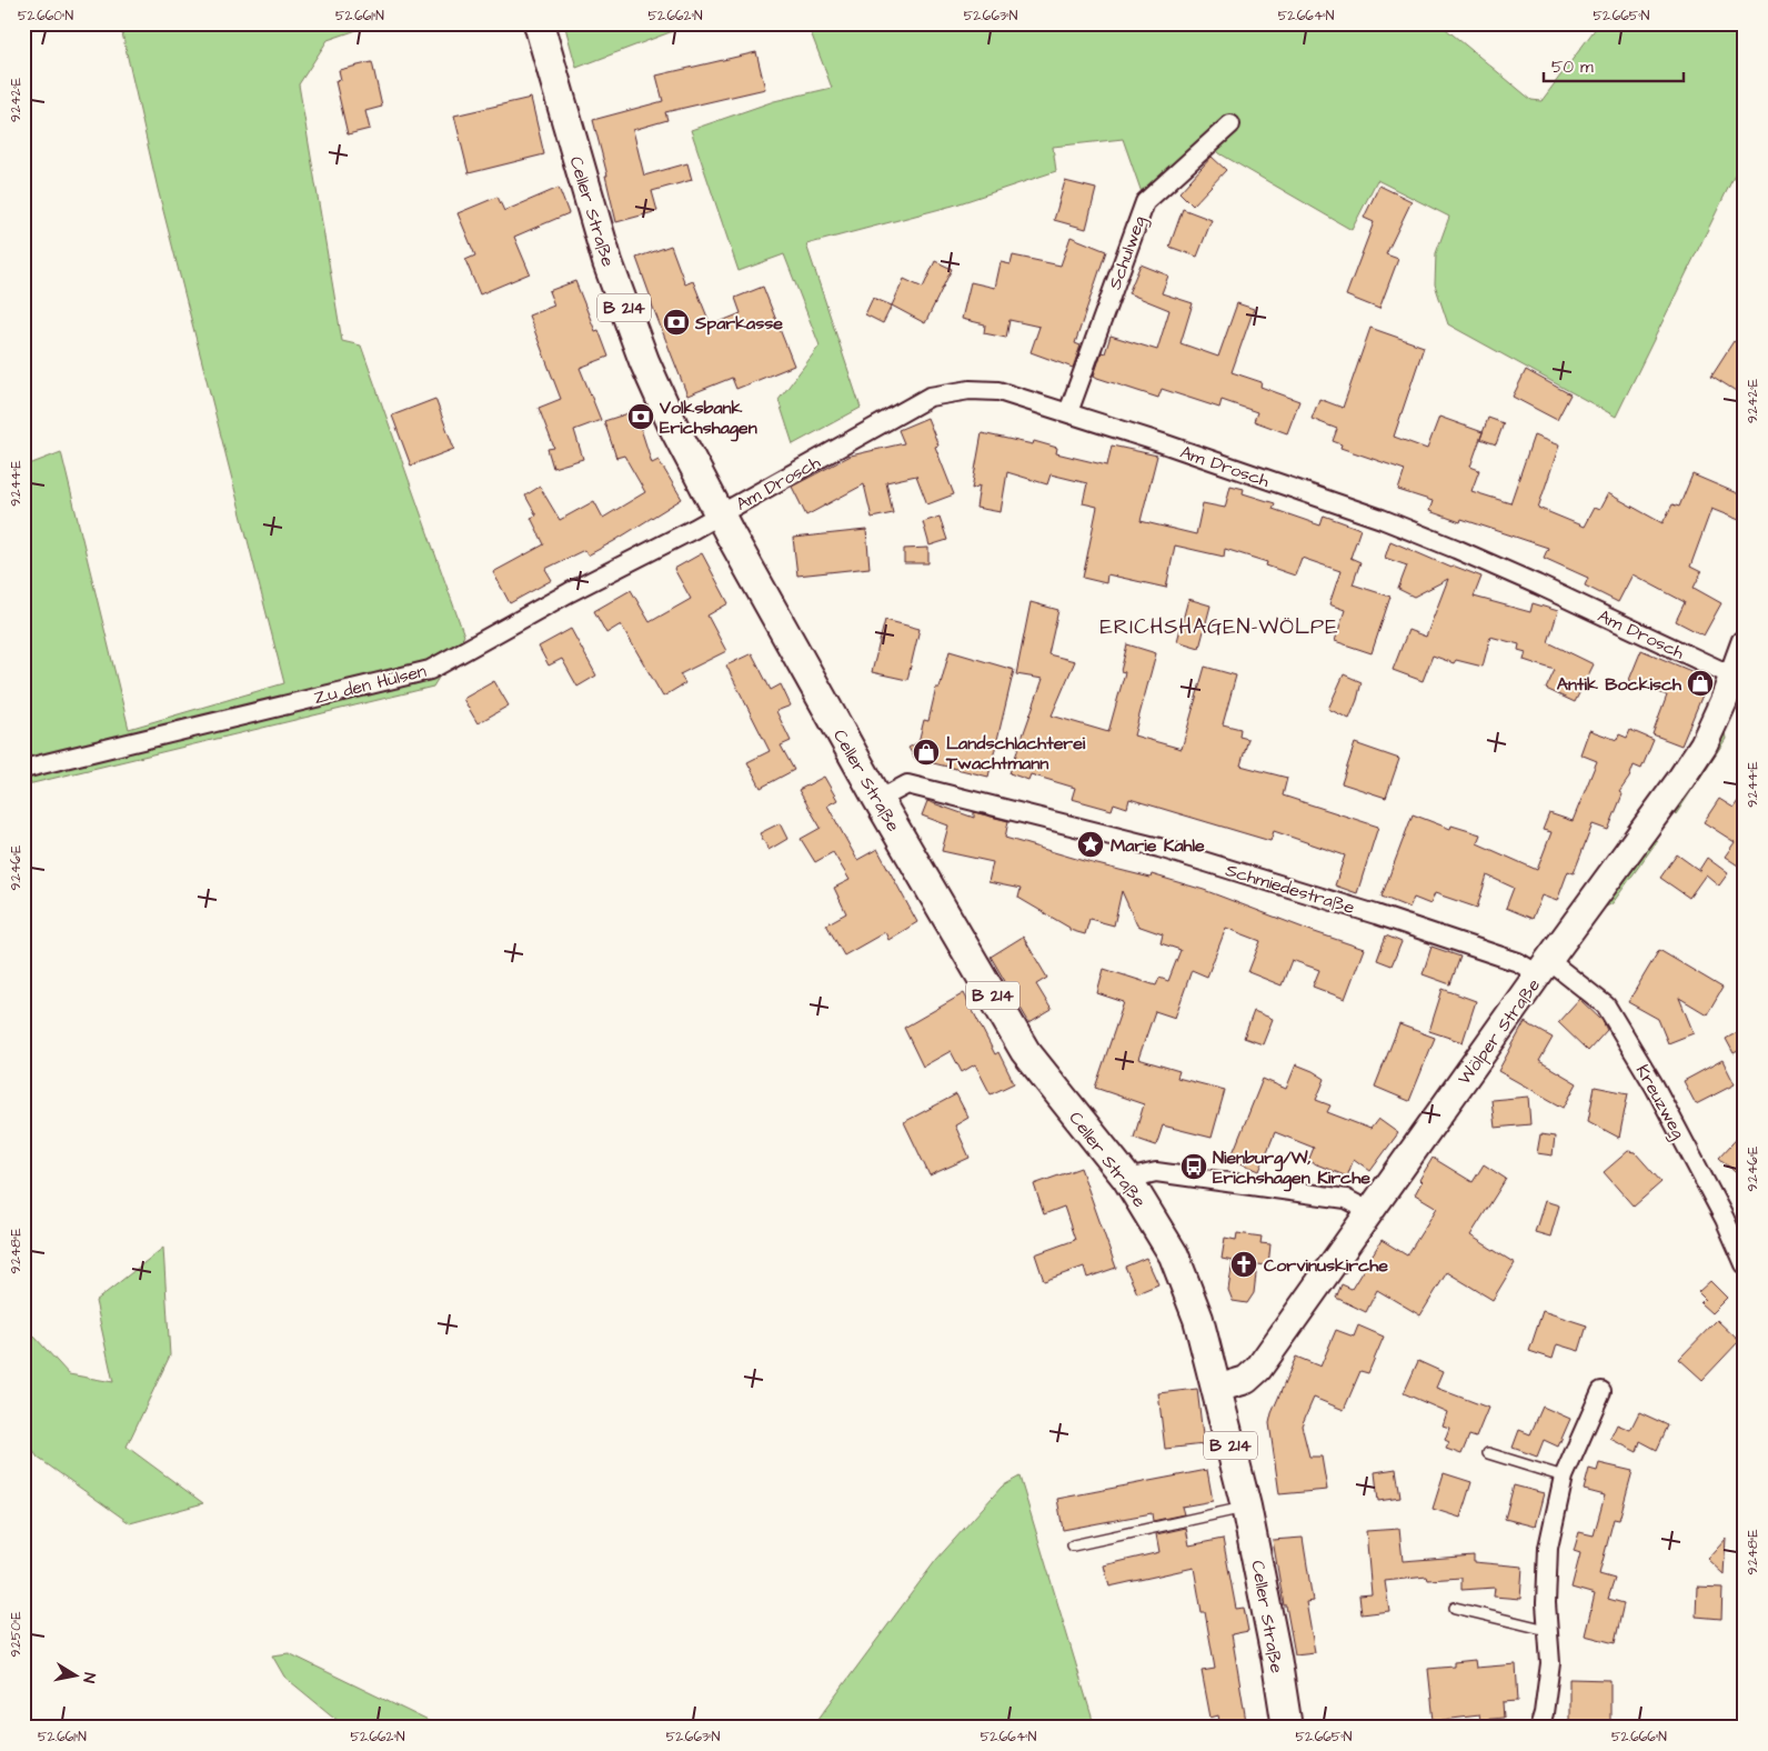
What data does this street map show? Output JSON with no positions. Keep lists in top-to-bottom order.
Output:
{
  "streets": {
    "main road": ["Celler Straße", "B 214"],
    "street": [
      "Schulweg",
      "Am Drosch",
      "Zu den Hülsen",
      "Schmiedestraße",
      "Wölper Straße",
      "Kreuzweg"
    ]
  },
  "crossings": [
    ["Celler Straße", "Am Drosch"],
    ["Celler Straße", "Zu den Hülsen"],
    ["Celler Straße", "Schmiedestraße"],
    ["Celler Straße", "Wölper Straße"],
    ["Schulweg", "Am Drosch"],
    ["Am Drosch", "Zu den Hülsen"],
    ["Am Drosch", "Wölper Straße"],
    ["Schmiedestraße", "Wölper Straße"],
    ["Schmiedestraße", "Kreuzweg"],
    ["Wölper Straße", "Kreuzweg"]
  ],
  "districts": ["ERICHSHAGEN-WÖLPE"],
  "places": {
    "bank": ["Sparkasse", "Volksbank Erichshagen"],
    "shop": ["Antik Bockisch", "Landschlachterei Twachtmann"],
    "place": ["Marie Kahle"],
    "bus stop": ["Nienburg/W, Erichshagen Kirche"],
    "church": ["Corvinuskirche"]
  },
  "scale_bar": "50 m",
  "north": "right",
  "coordinates": [
    "52.660°N",
    "52.661°N",
    "52.662°N",
    "52.663°N",
    "52.664°N",
    "52.665°N",
    "9.242°E",
    "9.244°E",
    "9.246°E",
    "9.248°E",
    "9.250°E",
    "52.666°N"
  ]
}
